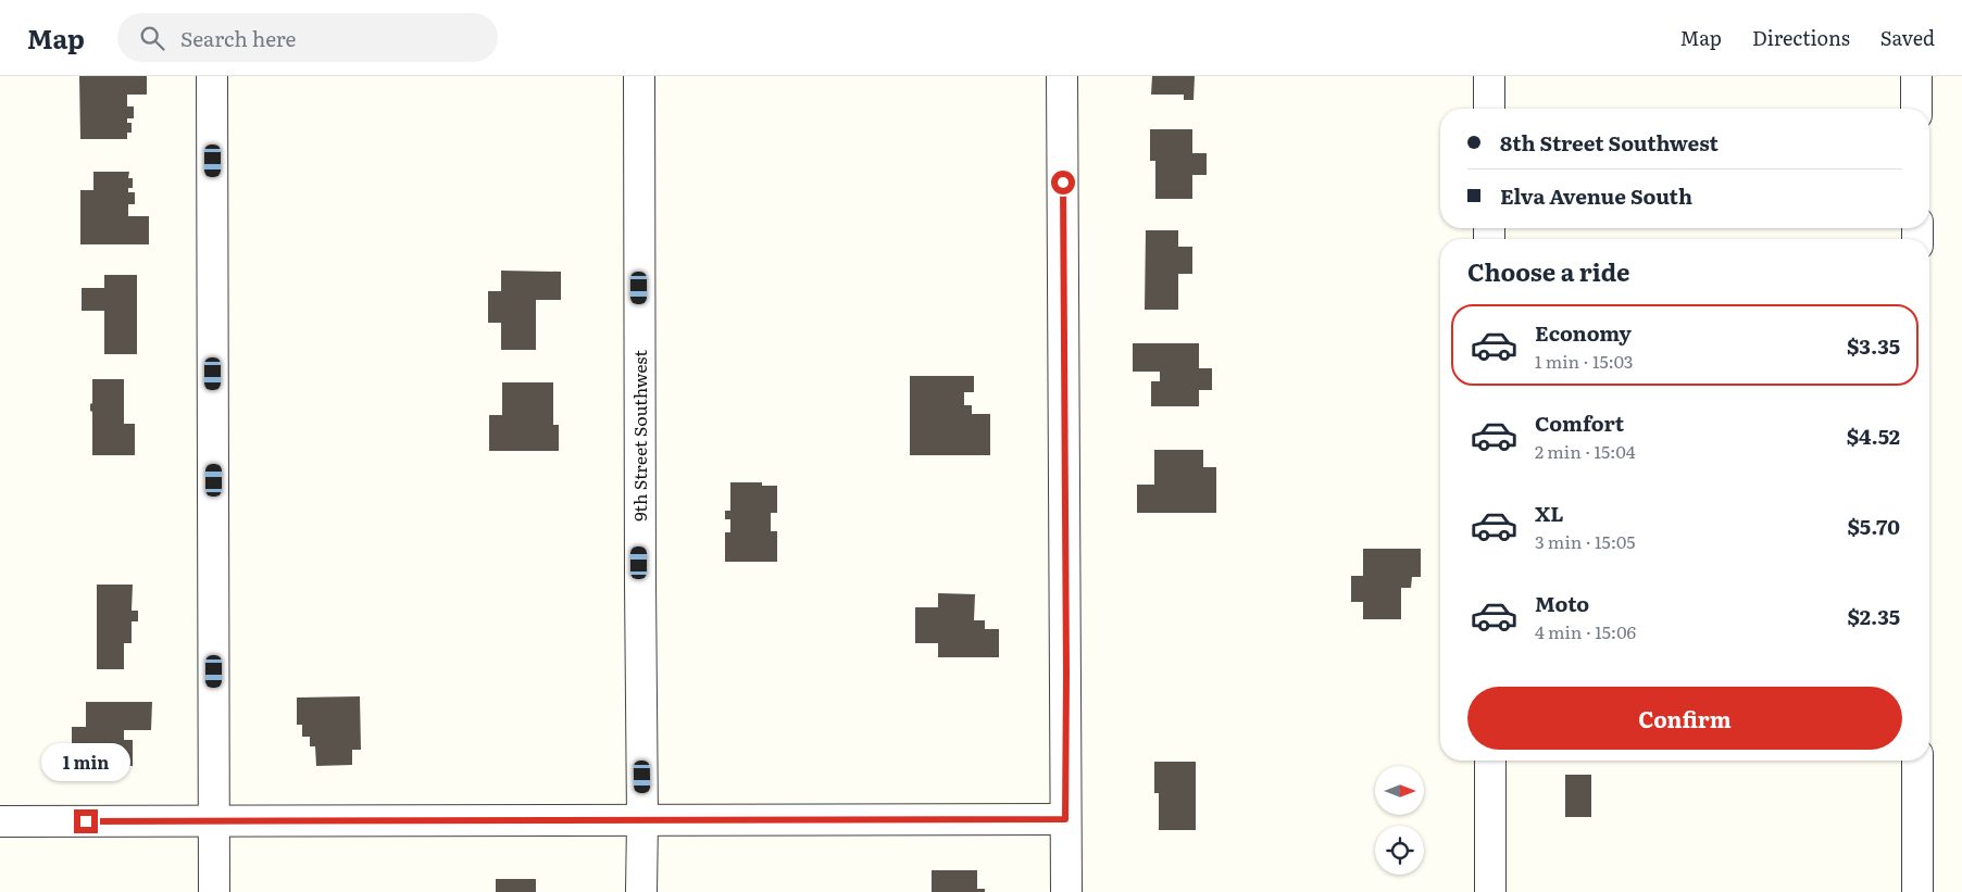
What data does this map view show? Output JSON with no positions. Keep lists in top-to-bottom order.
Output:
{
  "streets": {
    "street": ["9th Street Southwest"]
  },
  "north": "right",
  "page": {
    "header": "Map",
    "search": "Search here",
    "nav": ["Map", "Directions", "Saved"],
    "banner": ["8th Street Southwest", "Elva Avenue South"],
    "heading": "Choose a ride",
    "list": [
      {
        "name": "Economy",
        "note": "1 min · 15:03",
        "value": "$3.35"
      },
      {
        "name": "Comfort",
        "note": "2 min · 15:04",
        "value": "$4.52"
      },
      {
        "name": "XL",
        "note": "3 min · 15:05",
        "value": "$5.70"
      },
      {
        "name": "Moto",
        "note": "4 min · 15:06",
        "value": "$2.35"
      }
    ],
    "buttons": "Confirm",
    "bubble": "1 min"
  }
}
